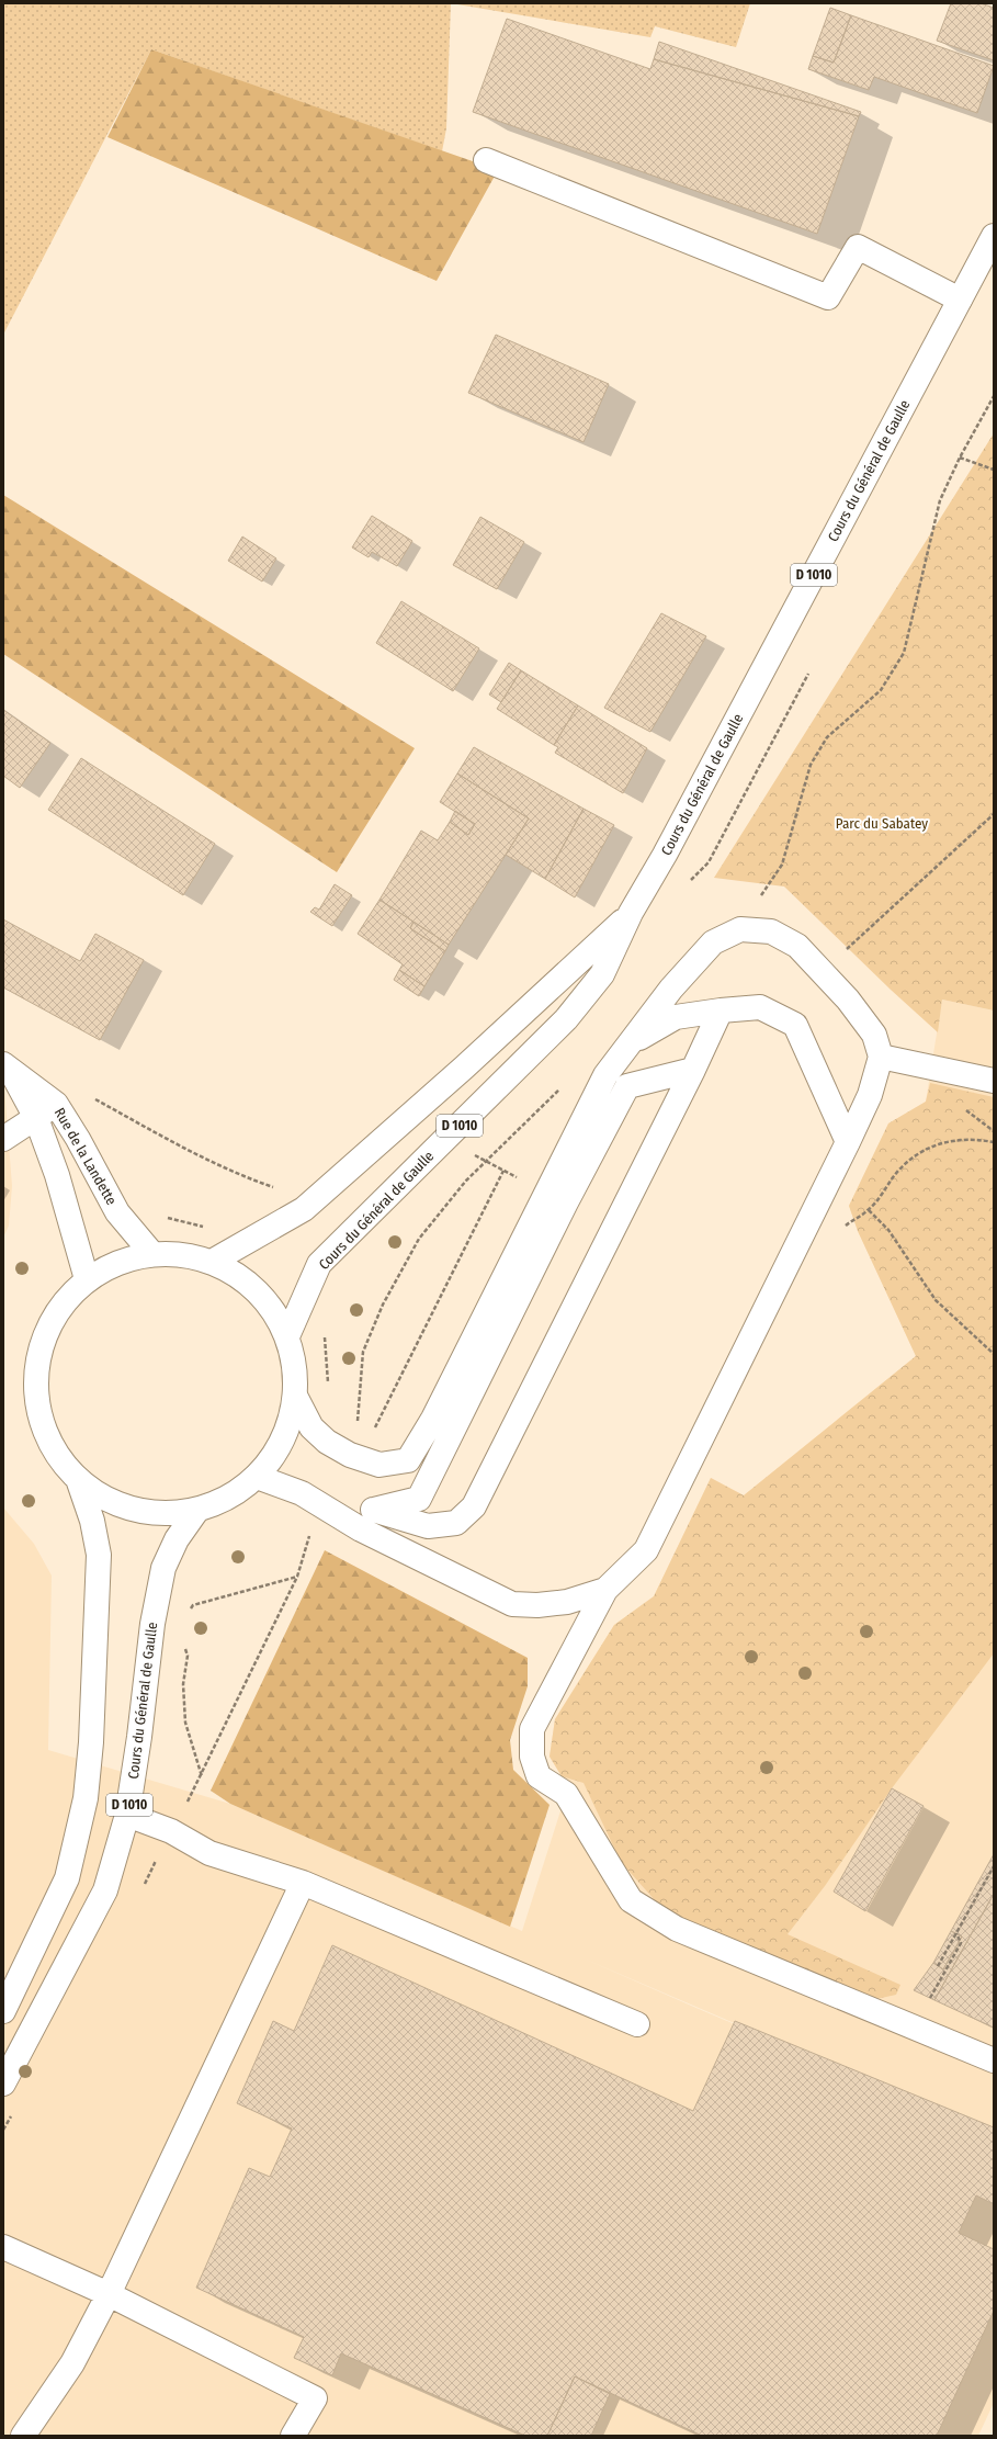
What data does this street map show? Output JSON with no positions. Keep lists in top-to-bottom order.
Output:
{
  "streets": {
    "main road": ["Cours du Général de Gaulle", "D 1010", "Rue de la Landette"]
  },
  "parks": ["Parc du Sabatey"]
}
